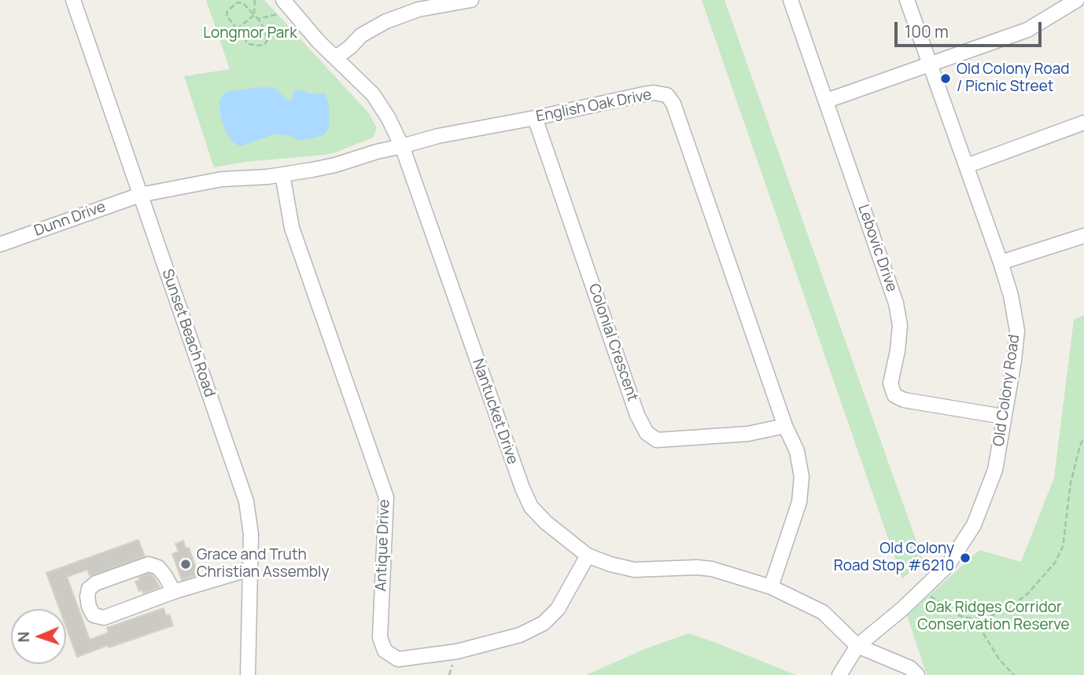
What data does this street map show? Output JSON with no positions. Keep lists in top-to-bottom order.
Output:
{
  "streets": {
    "street": [
      "English Oak Drive",
      "Dunn Drive",
      "Lebovic Drive",
      "Sunset Beach Road",
      "Colonial Crescent",
      "Old Colony Road",
      "Nantucket Drive",
      "Antique Drive"
    ]
  },
  "crossings": [
    ["English Oak Drive", "Dunn Drive"],
    ["English Oak Drive", "Sunset Beach Road"],
    ["English Oak Drive", "Colonial Crescent"],
    ["English Oak Drive", "Nantucket Drive"],
    ["English Oak Drive", "Antique Drive"],
    ["Dunn Drive", "Sunset Beach Road"],
    ["Lebovic Drive", "Old Colony Road"],
    ["Old Colony Road", "Nantucket Drive"],
    ["Nantucket Drive", "Antique Drive"]
  ],
  "parks": ["Longmor Park", "Oak Ridges Corridor Conservation Reserve"],
  "places": ["Old Colony Road / Picnic Street", "Old Colony Road Stop #6210", "Grace and Truth Christian Assembly"],
  "scale_bar": "100 m",
  "north": "left"
}
